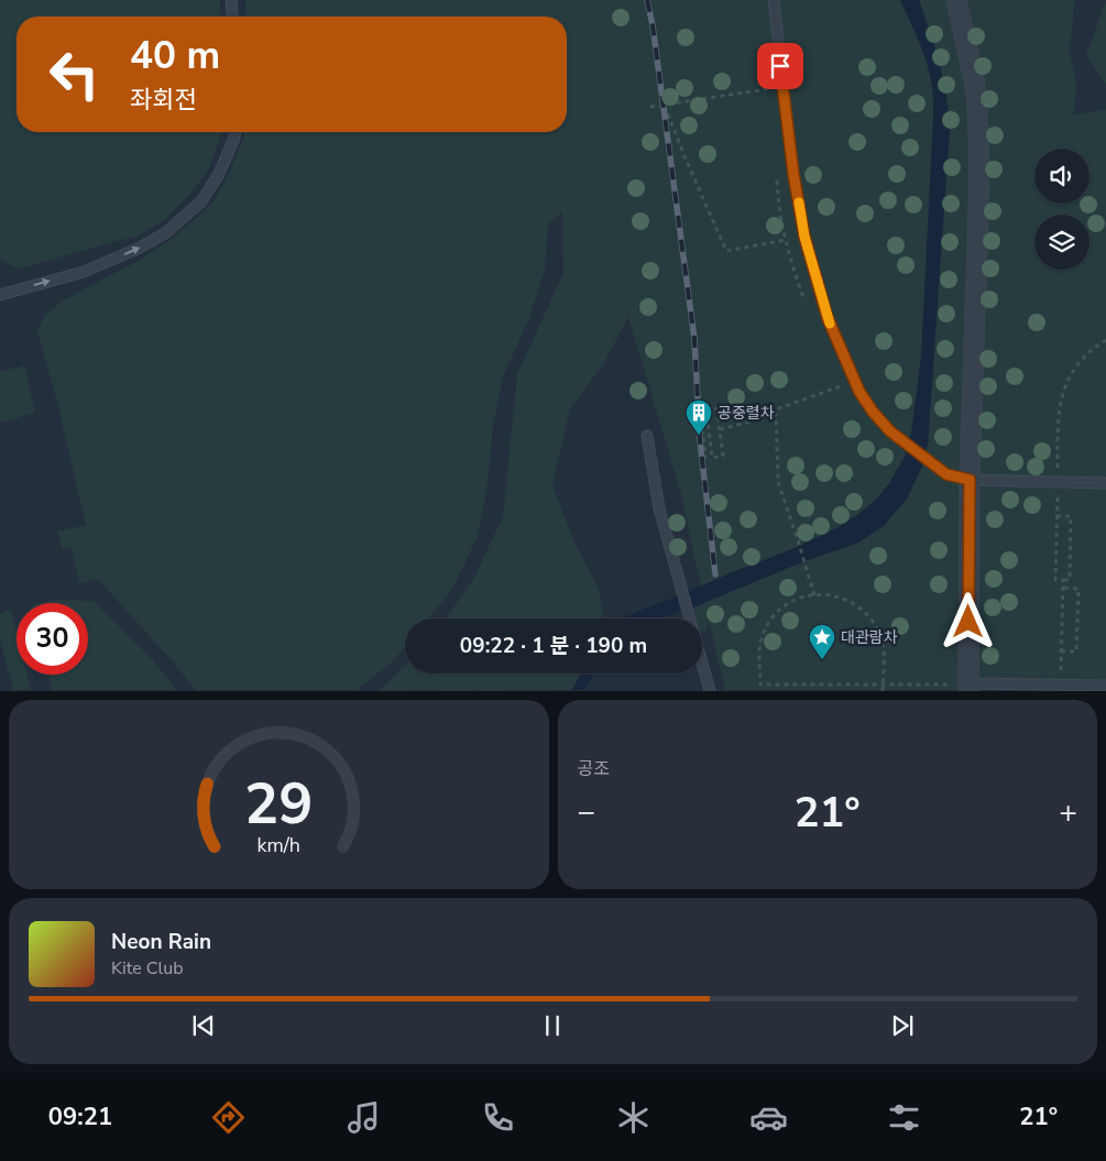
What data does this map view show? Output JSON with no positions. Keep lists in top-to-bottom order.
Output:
{
  "places": {
    "building": ["공중렬차"],
    "place": ["대관람차"]
  },
  "page": {
    "turn": ["40 m", "좌회전"],
    "limit": "30",
    "trip": "09:22 · 1 분 · 190 m",
    "tile": "공조",
    "heat": ["−", "21°", "+"],
    "song": ["Neon Rain", "Kite Club"],
    "tabs": ["09:21", "21°"],
    "gauge": ["29", "km/h"]
  }
}
